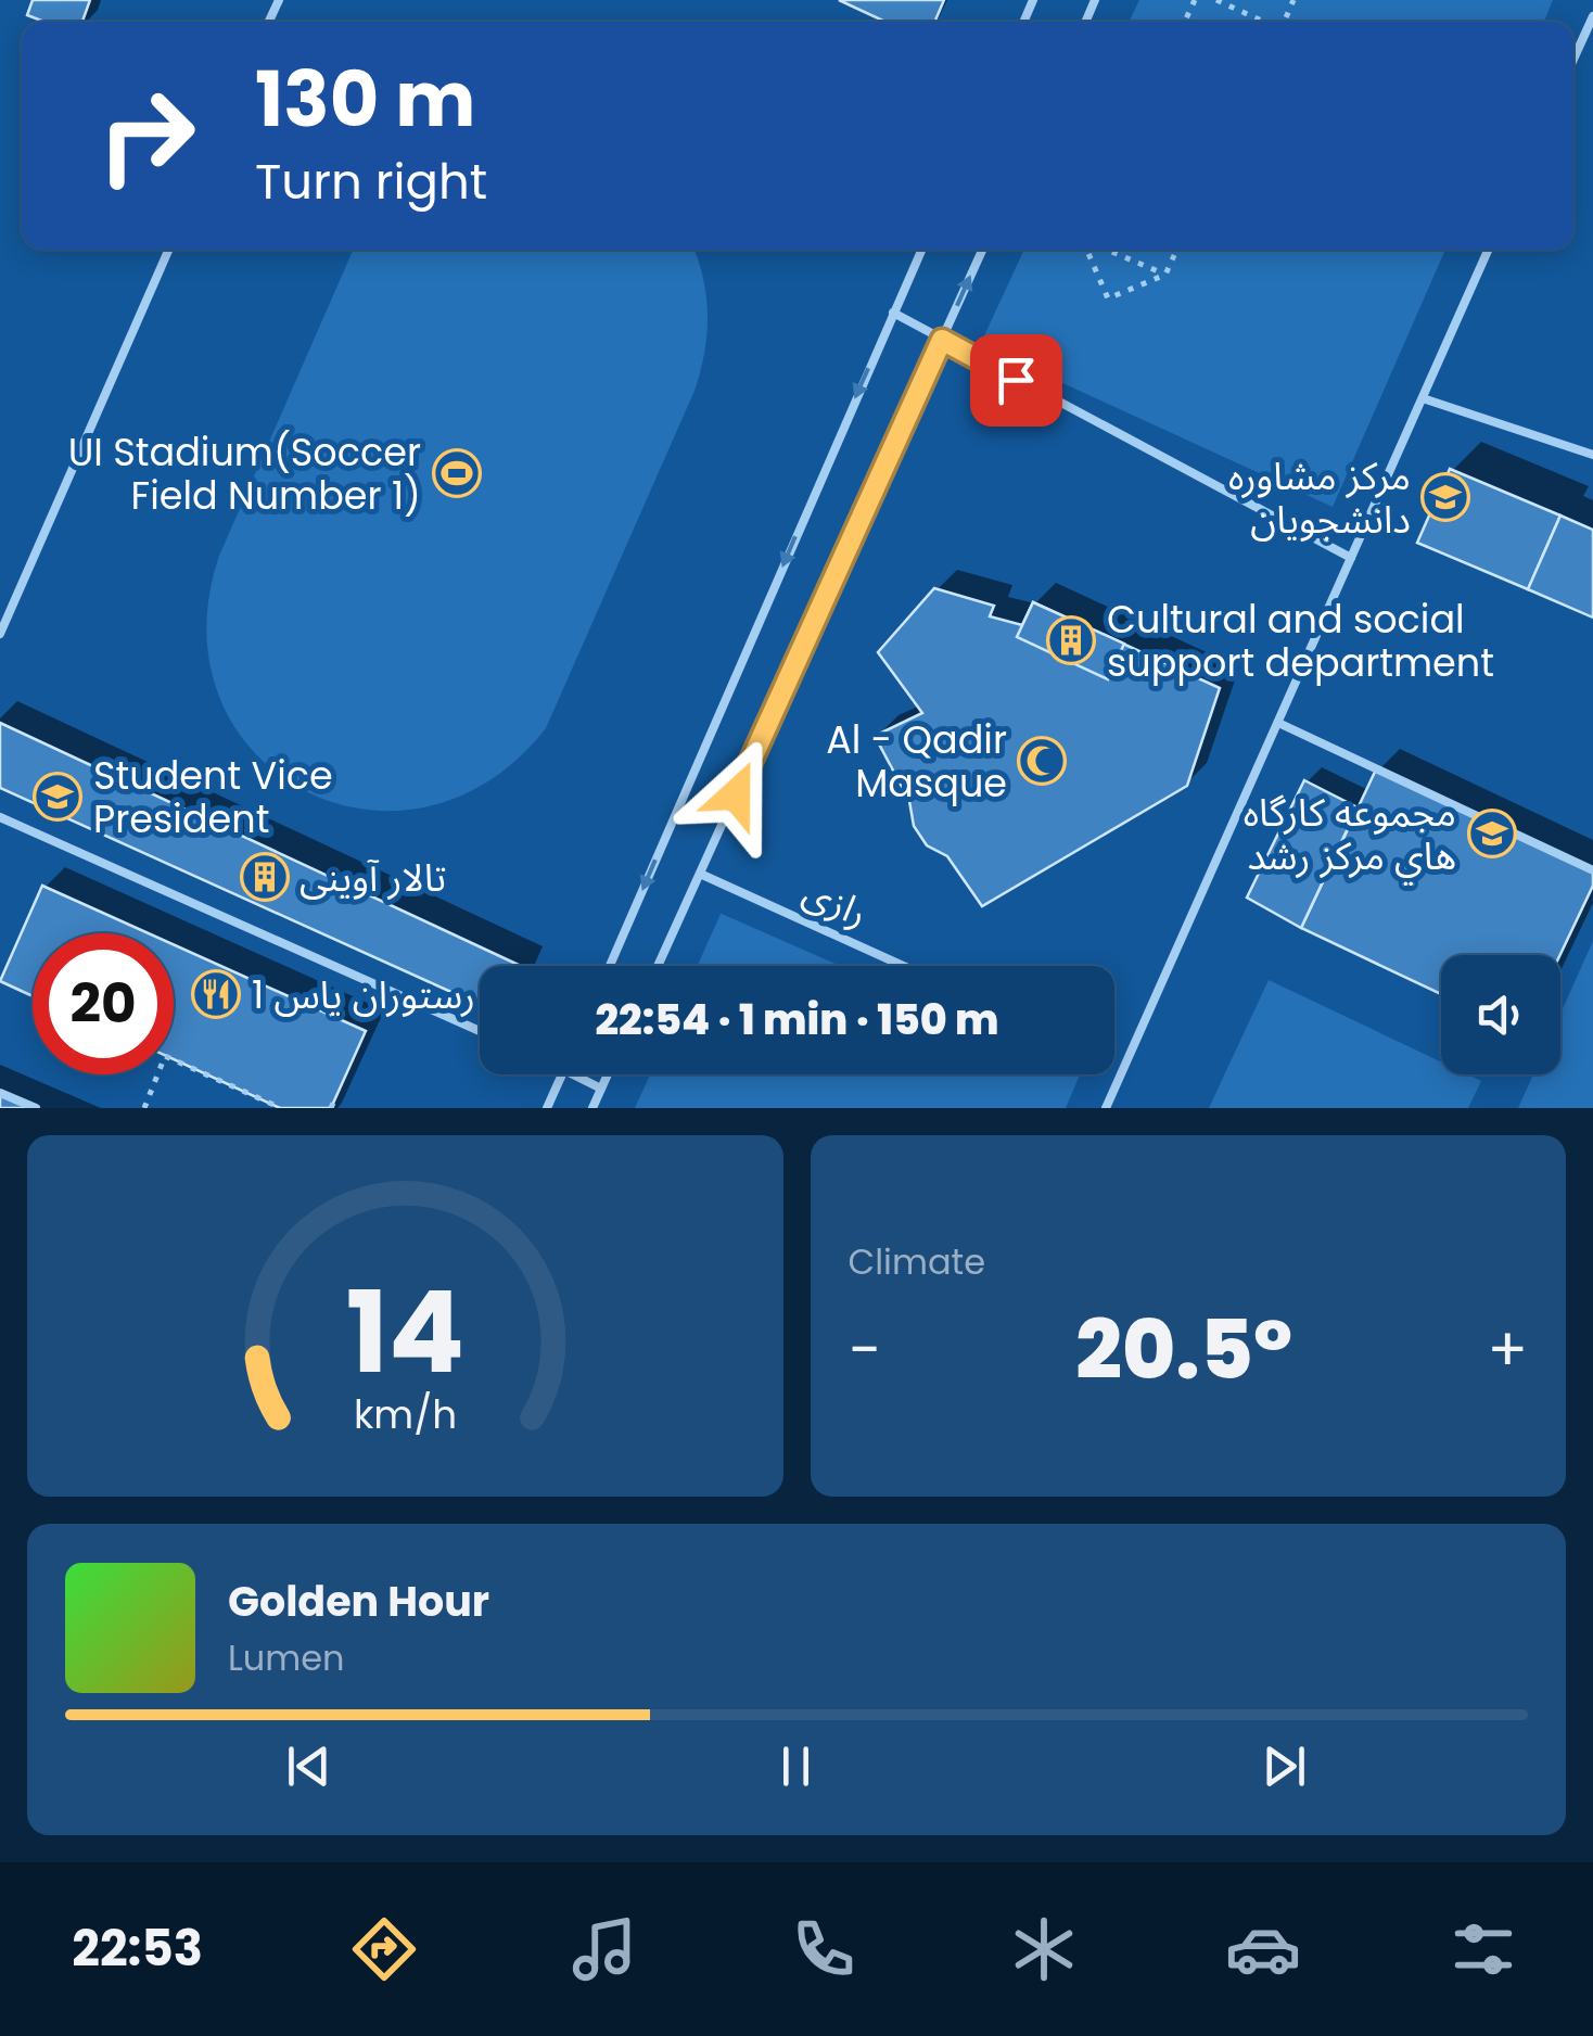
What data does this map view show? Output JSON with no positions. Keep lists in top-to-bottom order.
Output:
{
  "streets": {
    "lane": ["رازی"]
  },
  "places": {
    "sports": ["UI Stadium(Soccer Field Number 1)"],
    "school or university": ["مرکز مشاوره دانشجویان", "Student Vice President", "مجموعه کارگاه هاي مرکز رشد"],
    "building": ["Cultural and social support department", "تالار آوینی"],
    "mosque": ["Al - Qadir Masque"],
    "restaurant": ["رستوران یاس 1"]
  },
  "page": {
    "turn": ["130 m", "Turn right"],
    "limit": "20",
    "trip": "22:54 · 1 min · 150 m",
    "tile": "Climate",
    "heat": ["−", "20.5°", "+"],
    "song": ["Golden Hour", "Lumen"],
    "tabs": "22:53",
    "gauge": ["14", "km/h"]
  }
}
